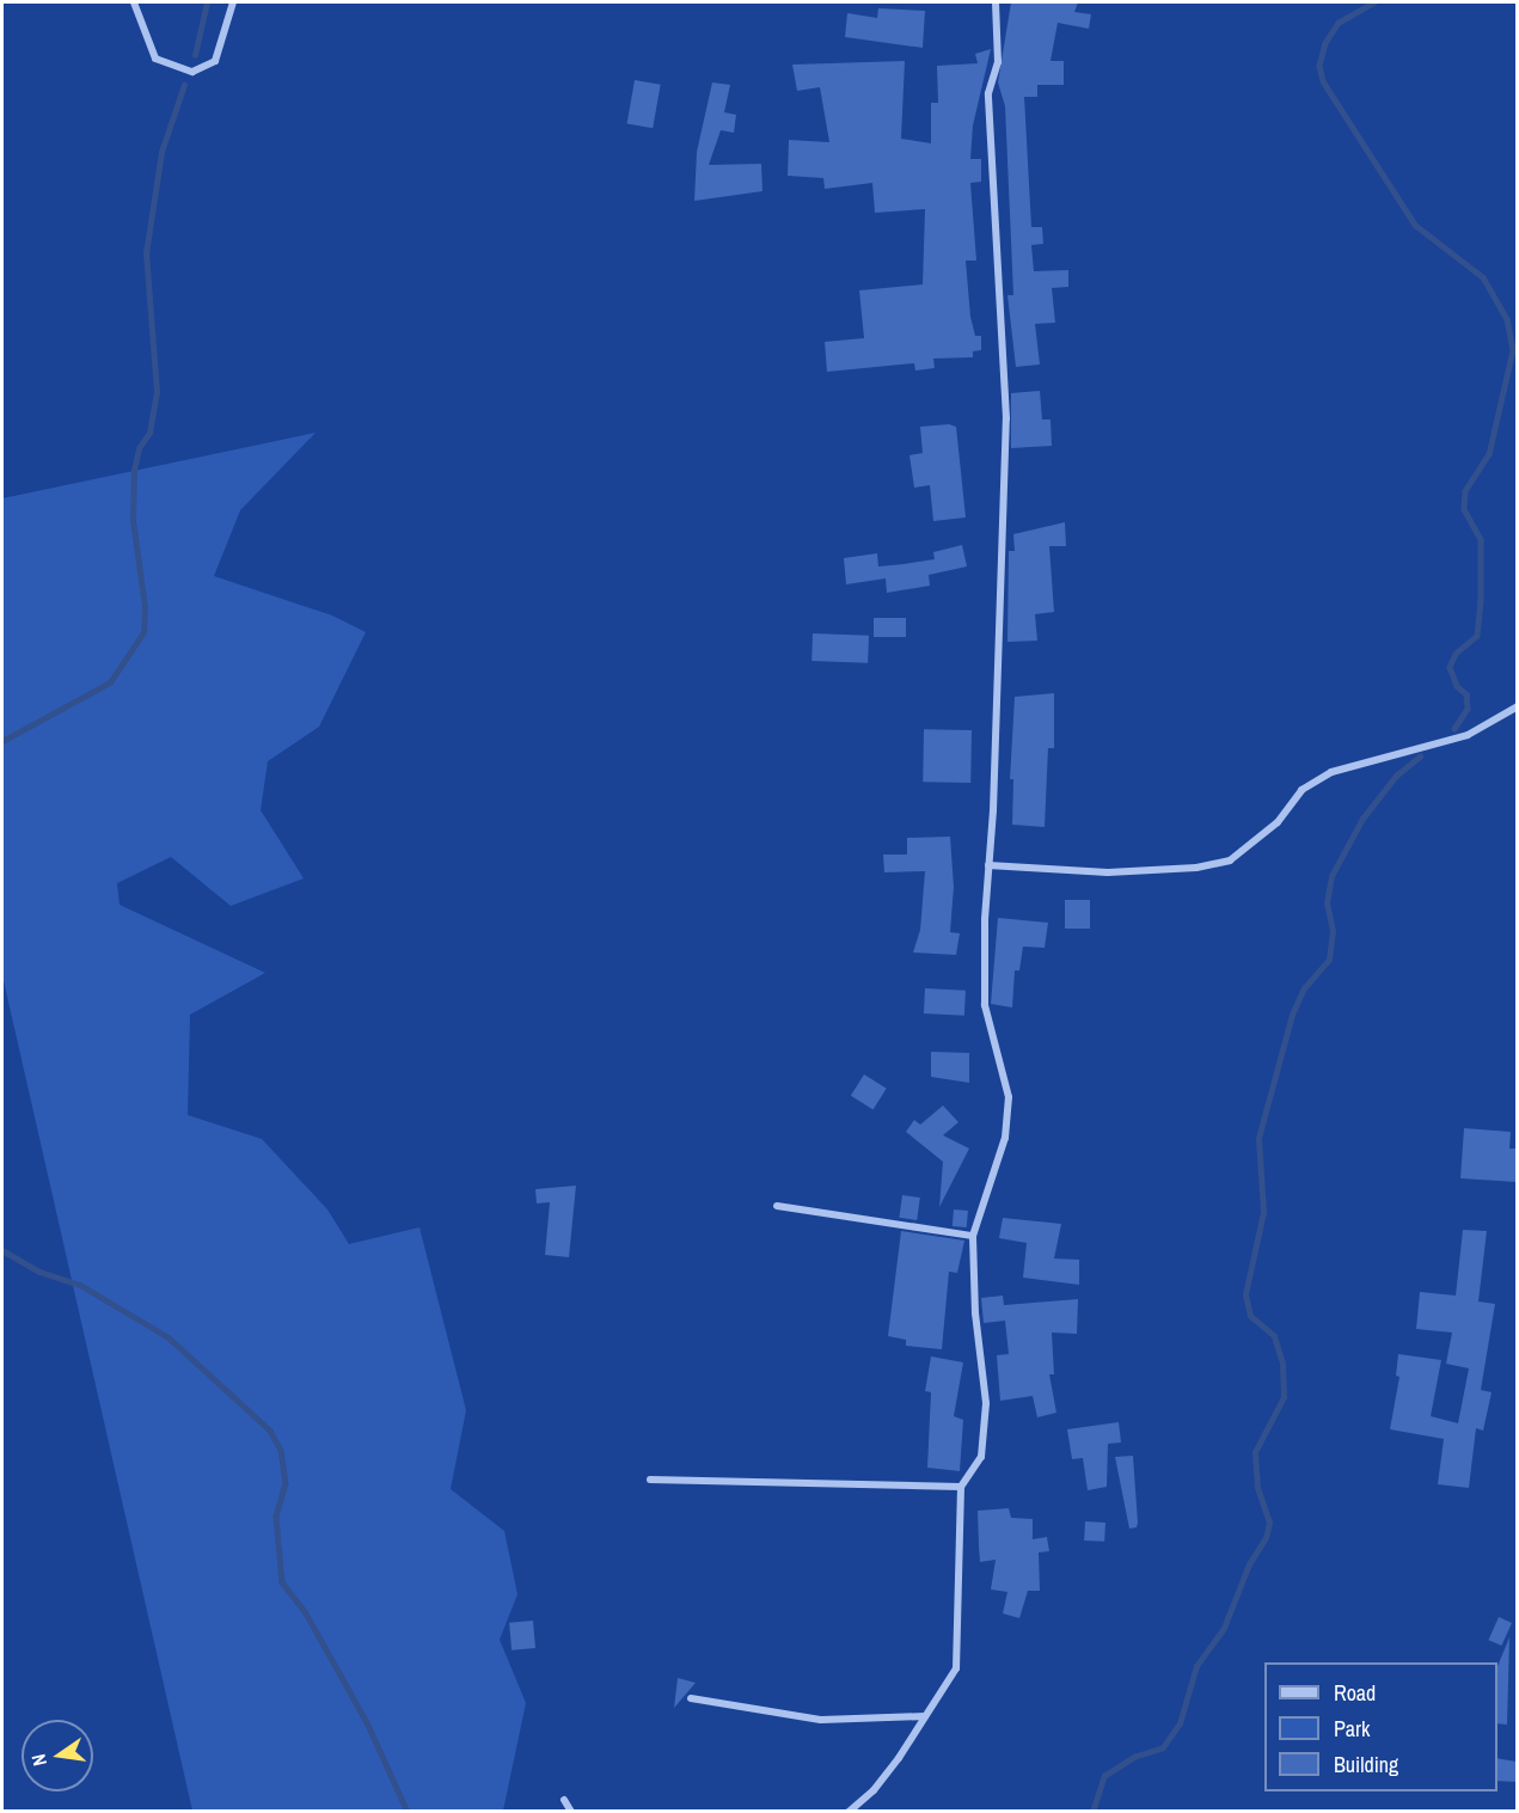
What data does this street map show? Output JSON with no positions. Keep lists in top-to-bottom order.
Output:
{
  "legend": ["Road", "Park", "Building"],
  "north": "left"
}
